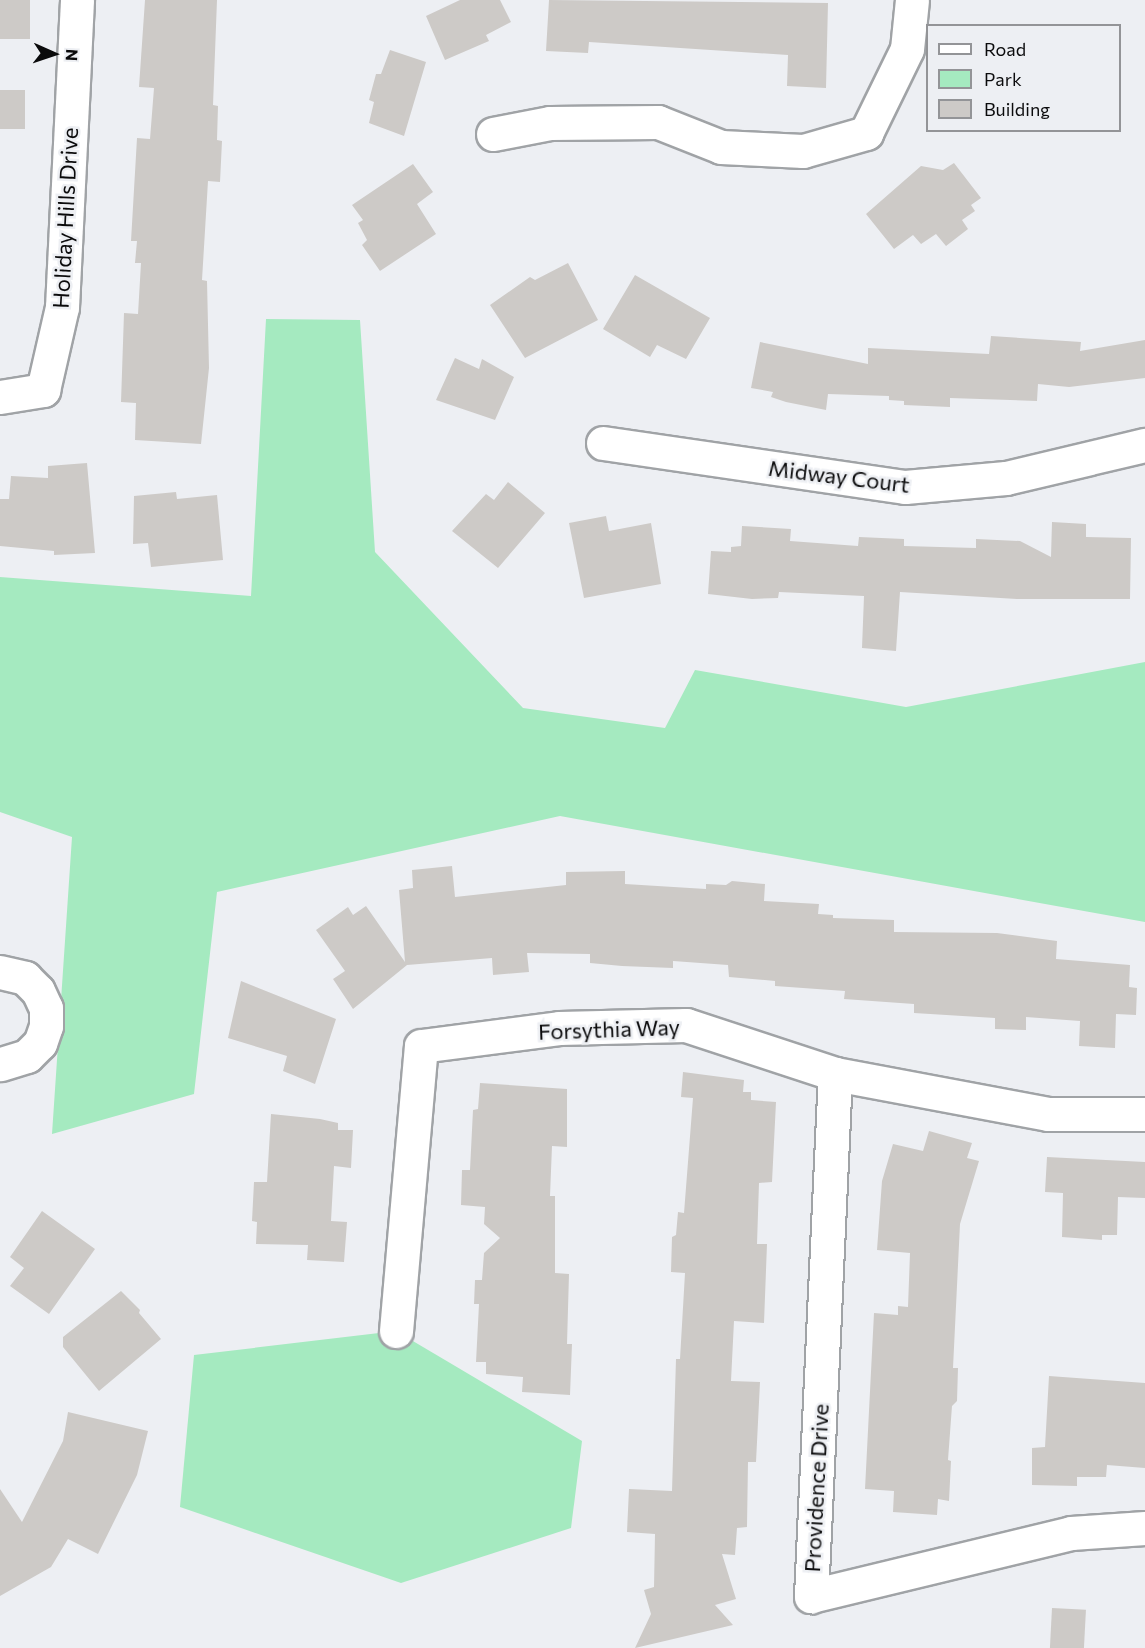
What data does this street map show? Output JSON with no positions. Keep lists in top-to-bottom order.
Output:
{
  "streets": {
    "street": [
      "Holiday Hills Drive",
      "Midway Court",
      "Forsythia Way",
      "Providence Drive"
    ]
  },
  "crossings": [
    ["Forsythia Way", "Providence Drive"]
  ],
  "legend": ["Road", "Park", "Building"],
  "north": "right"
}
